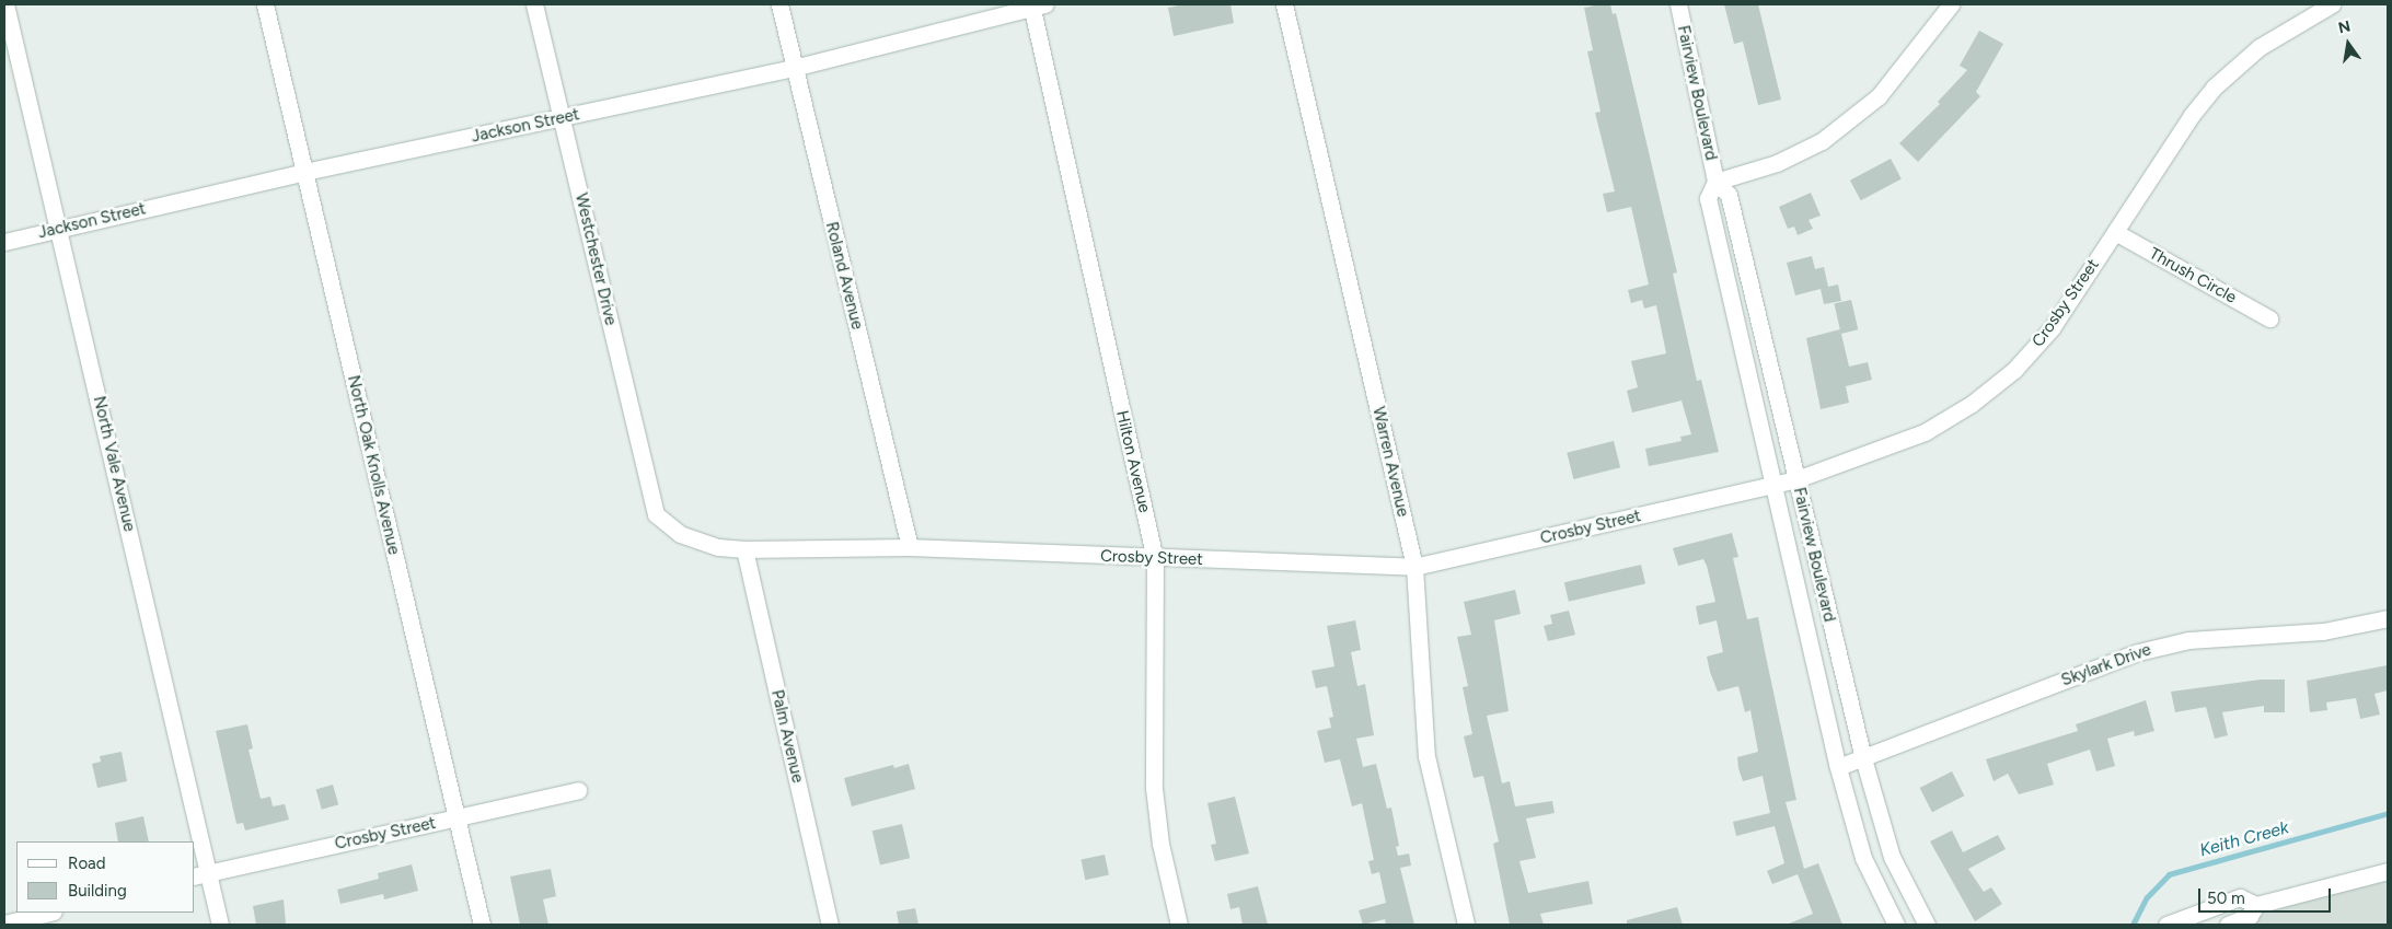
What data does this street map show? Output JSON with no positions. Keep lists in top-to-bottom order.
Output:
{
  "streets": {
    "street": [
      "Fairview Boulevard",
      "Jackson Street",
      "Westchester Drive",
      "Roland Avenue",
      "Thrush Circle",
      "Crosby Street",
      "Hilton Avenue",
      "Warren Avenue",
      "North Vale Avenue",
      "North Oak Knolls Avenue",
      "Skylark Drive",
      "Palm Avenue"
    ]
  },
  "crossings": [
    ["Fairview Boulevard", "Crosby Street"],
    ["Fairview Boulevard", "Skylark Drive"],
    ["Jackson Street", "Westchester Drive"],
    ["Jackson Street", "Roland Avenue"],
    ["Jackson Street", "Hilton Avenue"],
    ["Jackson Street", "North Vale Avenue"],
    ["Jackson Street", "North Oak Knolls Avenue"],
    ["Westchester Drive", "Crosby Street"],
    ["Roland Avenue", "Crosby Street"],
    ["Thrush Circle", "Crosby Street"],
    ["Crosby Street", "Hilton Avenue"],
    ["Crosby Street", "Warren Avenue"],
    ["Crosby Street", "North Vale Avenue"],
    ["Crosby Street", "North Oak Knolls Avenue"],
    ["Crosby Street", "Palm Avenue"]
  ],
  "water": ["Keith Creek"],
  "legend": ["Road", "Building"],
  "scale_bar": "50 m",
  "north": "top"
}
